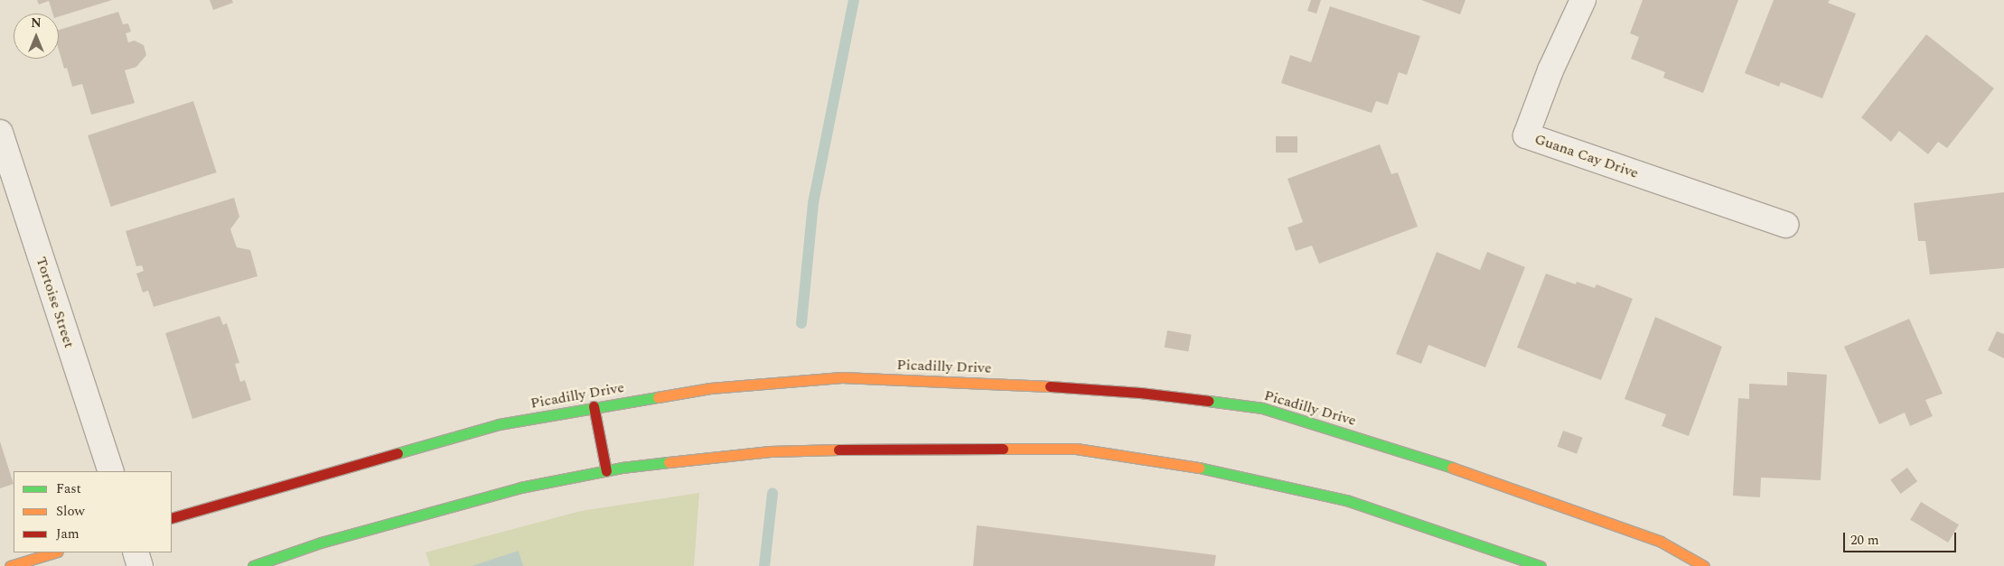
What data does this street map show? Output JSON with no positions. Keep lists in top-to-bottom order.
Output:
{
  "streets": {
    "street": ["Guana Cay Drive", "Tortoise Street", "Picadilly Drive"]
  },
  "legend": ["Fast", "Slow", "Jam"],
  "scale_bar": "20 m",
  "north": "top"
}
